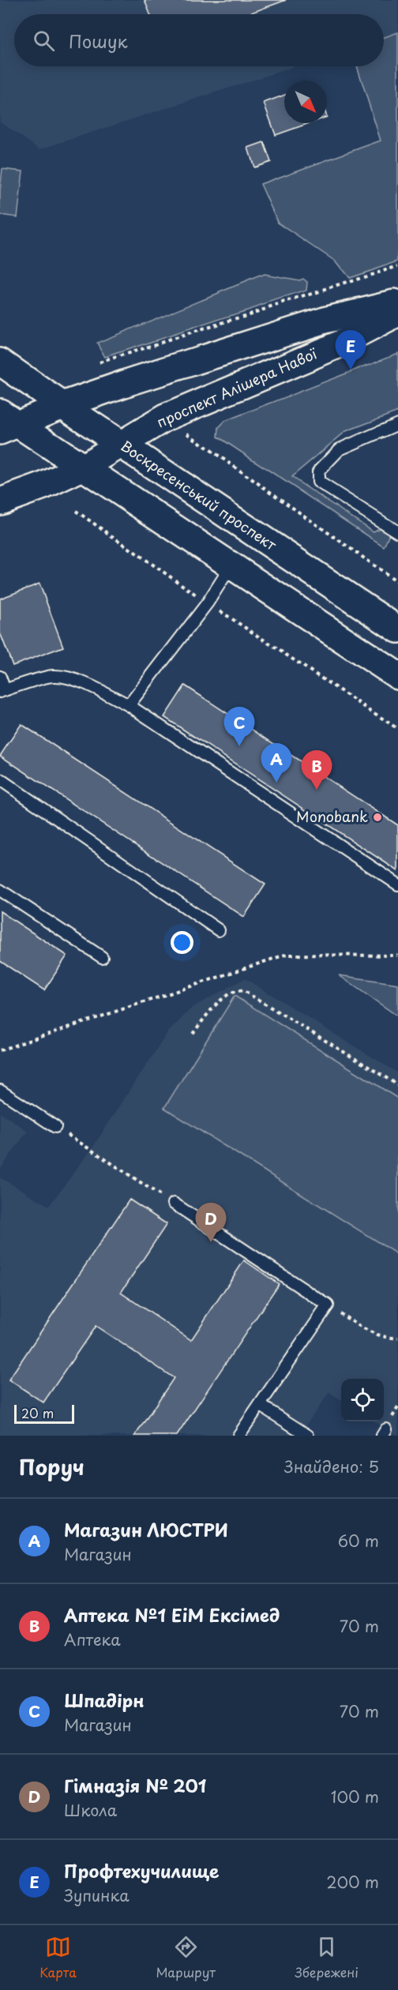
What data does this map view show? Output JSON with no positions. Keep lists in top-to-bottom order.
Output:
{
  "streets": {
    "main road": ["проспект Алішера Навої", "Воскресенський проспект"]
  },
  "crossings": [
    ["проспект Алішера Навої", "Воскресенський проспект"]
  ],
  "places": ["Monobank"],
  "scale_bar": "20 m",
  "north": "bottom right",
  "page": {
    "search": "Пошук",
    "pins": [
      "E",
      "C",
      "A",
      "B",
      "D"
    ],
    "scale": "20 m",
    "heading": ["Поруч", "Знайдено: 5"],
    "list": [
      {
        "mark": "A",
        "name": "Магазин ЛЮСТРИ",
        "note": "Магазин",
        "value": "60 m"
      },
      {
        "mark": "B",
        "name": "Аптека №1 EiM Ексімед",
        "note": "Аптека",
        "value": "70 m"
      },
      {
        "mark": "C",
        "name": "Шпадірн",
        "note": "Магазин",
        "value": "70 m"
      },
      {
        "mark": "D",
        "name": "Гімназія № 201",
        "note": "Школа",
        "value": "100 m"
      },
      {
        "mark": "E",
        "name": "Профтехучилище",
        "note": "Зупинка",
        "value": "200 m"
      }
    ],
    "nav": ["Карта", "Маршрут", "Збережені"]
  }
}
